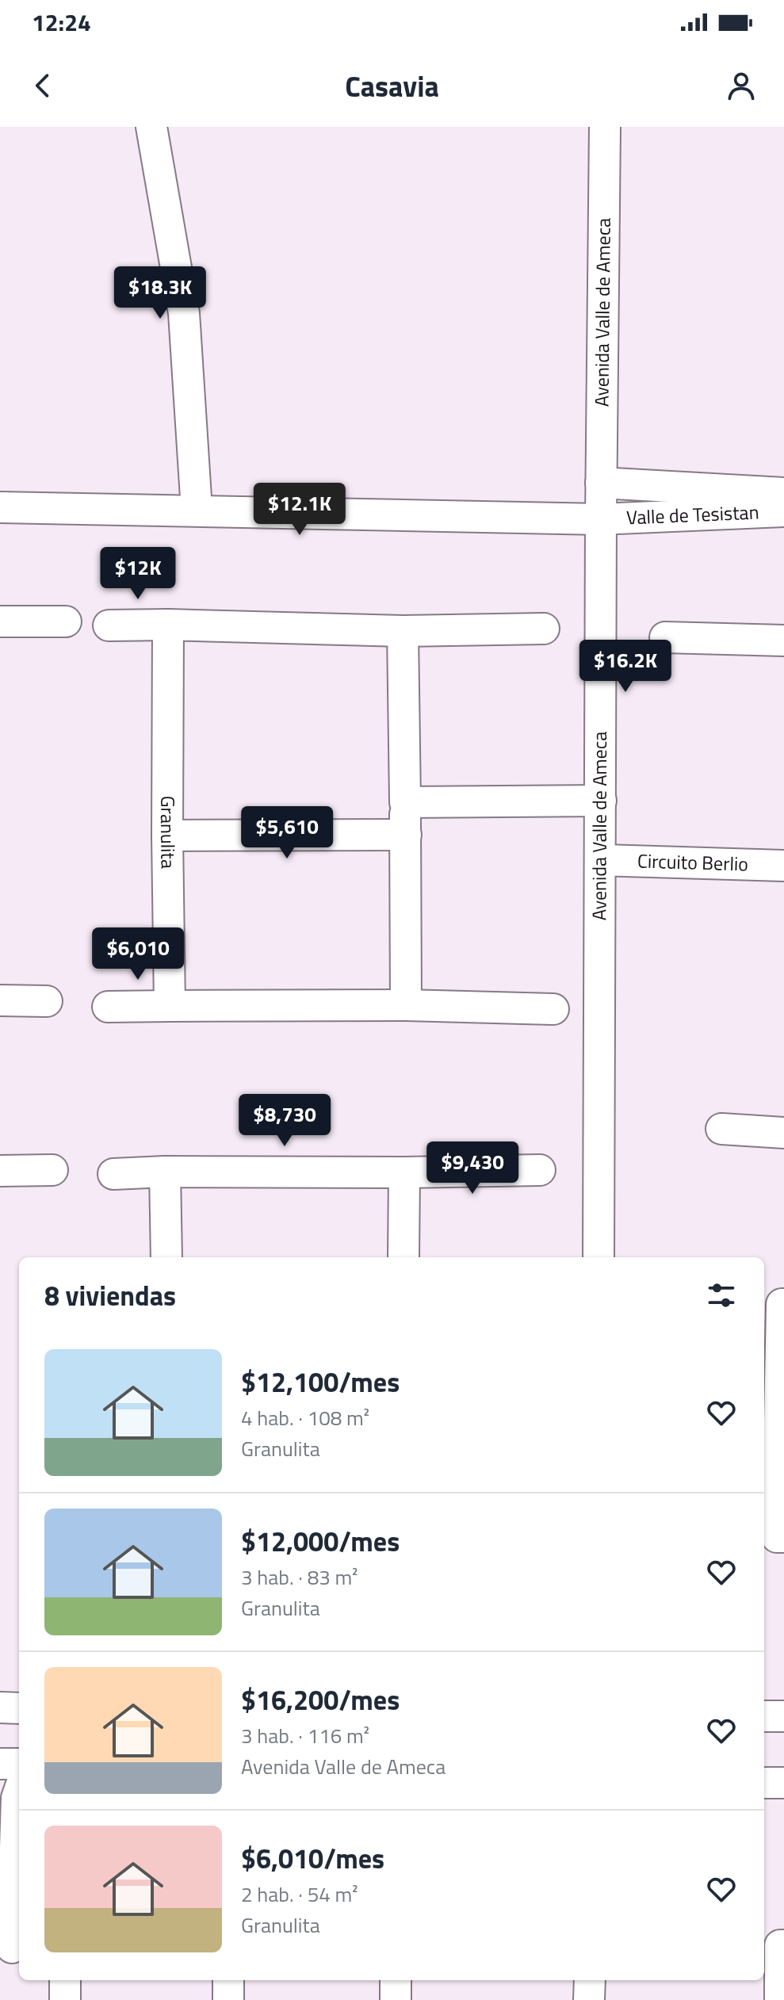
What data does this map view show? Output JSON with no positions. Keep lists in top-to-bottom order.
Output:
{
  "streets": {
    "street": [
      "Avenida Valle de Ameca",
      "Valle de Tesistan",
      "Granulita",
      "Circuito Berlio"
    ]
  },
  "crossings": [
    ["Avenida Valle de Ameca", "Valle de Tesistan"],
    ["Avenida Valle de Ameca", "Circuito Berlio"]
  ],
  "page": {
    "status": "12:24",
    "header": "Casavia",
    "price": [
      "$18.3K",
      "$12.1K",
      "$12K",
      "$16.2K",
      "$5,610",
      "$6,010",
      "$8,730",
      "$9,430"
    ],
    "heading": "8 viviendas",
    "list": [
      {
        "name": "$12,100/mes",
        "note": "4 hab. · 108 m² · Granulita"
      },
      {
        "name": "$12,000/mes",
        "note": "3 hab. · 83 m² · Granulita"
      },
      {
        "name": "$16,200/mes",
        "note": "3 hab. · 116 m² · Avenida Valle de Ameca"
      },
      {
        "name": "$6,010/mes",
        "note": "2 hab. · 54 m² · Granulita"
      }
    ]
  }
}
